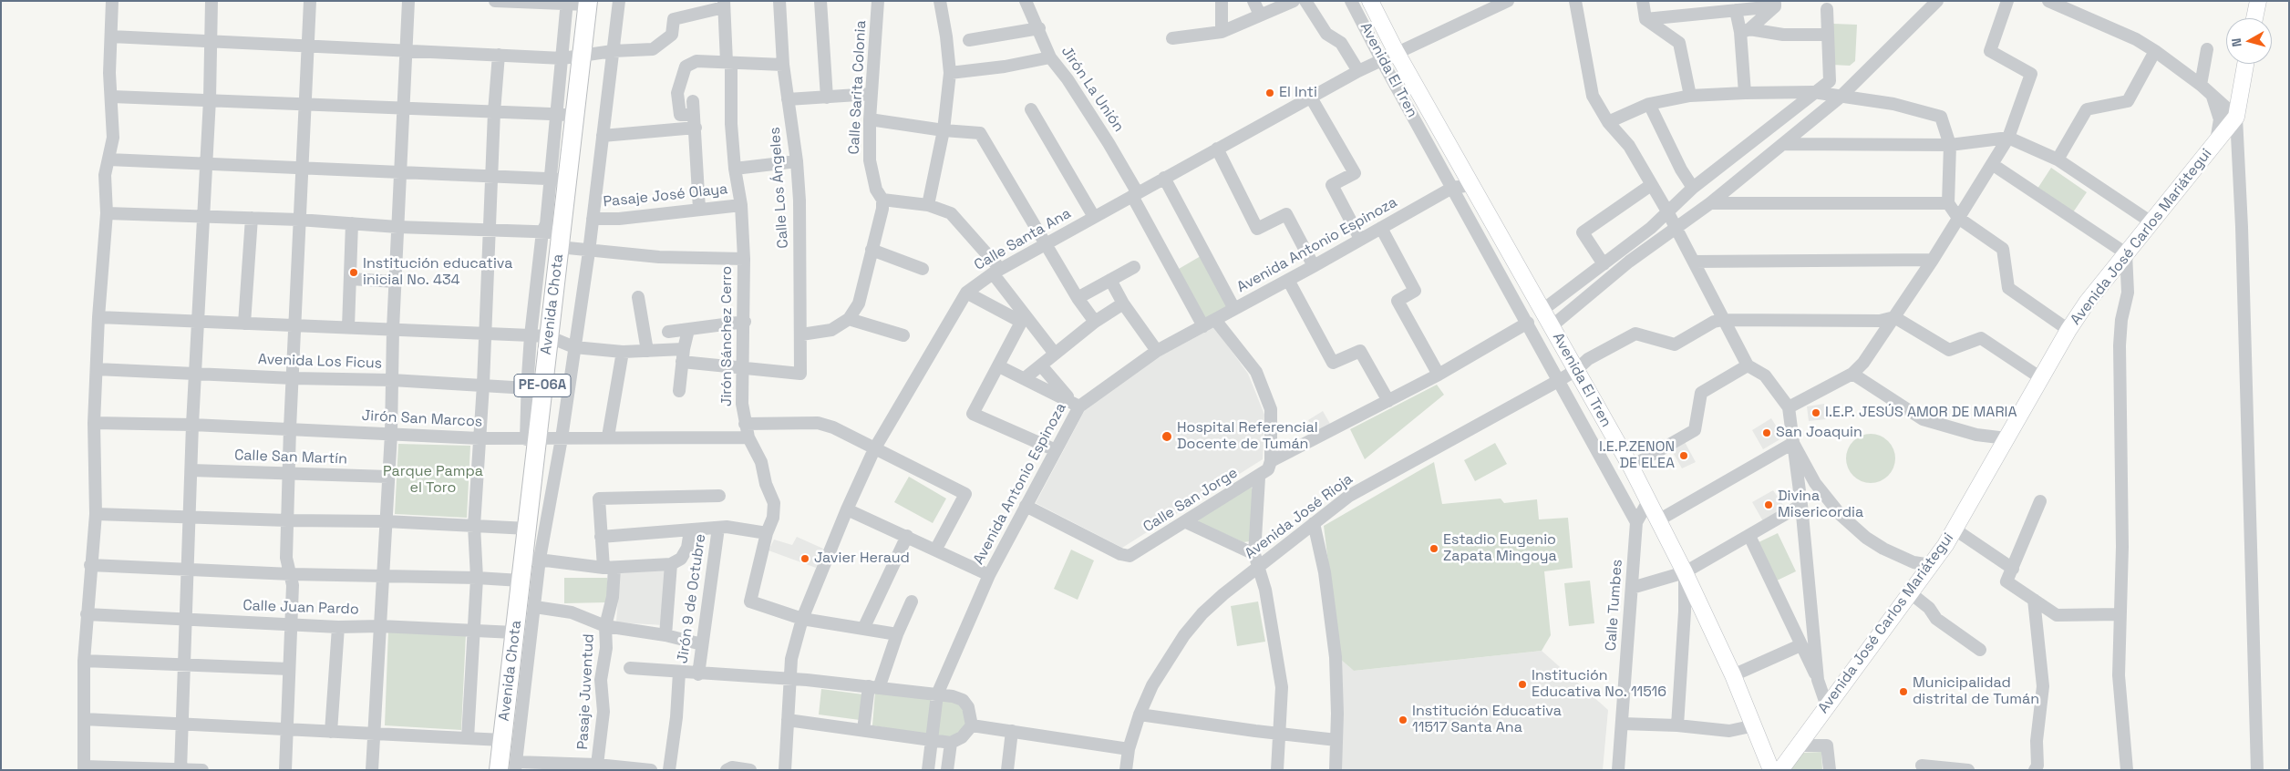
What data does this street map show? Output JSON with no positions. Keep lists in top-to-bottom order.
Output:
{
  "streets": {
    "highway": ["Avenida Chota", "PE-06A"],
    "main road": ["Avenida El Tren", "Avenida José Carlos Mariátegui"],
    "street": [
      "Calle Sarita Colonia",
      "Jirón La Unión",
      "Calle Los Ángeles",
      "Pasaje José Olaya",
      "Calle Santa Ana",
      "Avenida Antonio Espinoza",
      "Jirón Sánchez Cerro",
      "Avenida Los Ficus",
      "Jirón San Marcos",
      "Calle San Martín",
      "Calle San Jorge",
      "Avenida José Rioja",
      "Jirón 9 de Octubre",
      "Calle Tumbes",
      "Calle Juan Pardo",
      "Pasaje Juventud"
    ]
  },
  "crossings": [
    ["Avenida El Tren", "Calle Santa Ana"],
    ["Avenida El Tren", "Avenida Antonio Espinoza"],
    ["Avenida El Tren", "Calle San Jorge"],
    ["Avenida El Tren", "Avenida José Rioja"],
    ["Avenida El Tren", "Calle Tumbes"],
    ["Jirón La Unión", "Calle Santa Ana"],
    ["Jirón La Unión", "Avenida Antonio Espinoza"],
    ["Calle Los Ángeles", "Jirón Sánchez Cerro"],
    ["Pasaje José Olaya", "Jirón Sánchez Cerro"],
    ["Calle Santa Ana", "Jirón Sánchez Cerro"],
    ["Avenida Antonio Espinoza", "Calle San Jorge"],
    ["Avenida Chota", "Avenida Los Ficus"],
    ["Avenida Chota", "Jirón San Marcos"],
    ["Avenida Chota", "Calle Juan Pardo"],
    ["Jirón Sánchez Cerro", "Jirón San Marcos"],
    ["Jirón Sánchez Cerro", "Jirón 9 de Octubre"],
    ["Jirón 9 de Octubre", "Pasaje Juventud"]
  ],
  "parks": ["Parque Pampa el Toro"],
  "places": [
    "El Inti",
    "Institución educativa inicial No. 434",
    "I.E.P. JESÚS AMOR DE MARIA",
    "San Joaquin",
    "Hospital Referencial Docente de Tumán",
    "I.E.P.ZENON DE ELEA",
    "Divina Misericordia",
    "Estadio Eugenio Zapata Mingoya",
    "Javier Heraud",
    "Institución Educativa No. 11516",
    "Municipalidad distrital de Tumán",
    "Institución Educativa 11517 Santa Ana"
  ],
  "north": "left"
}
